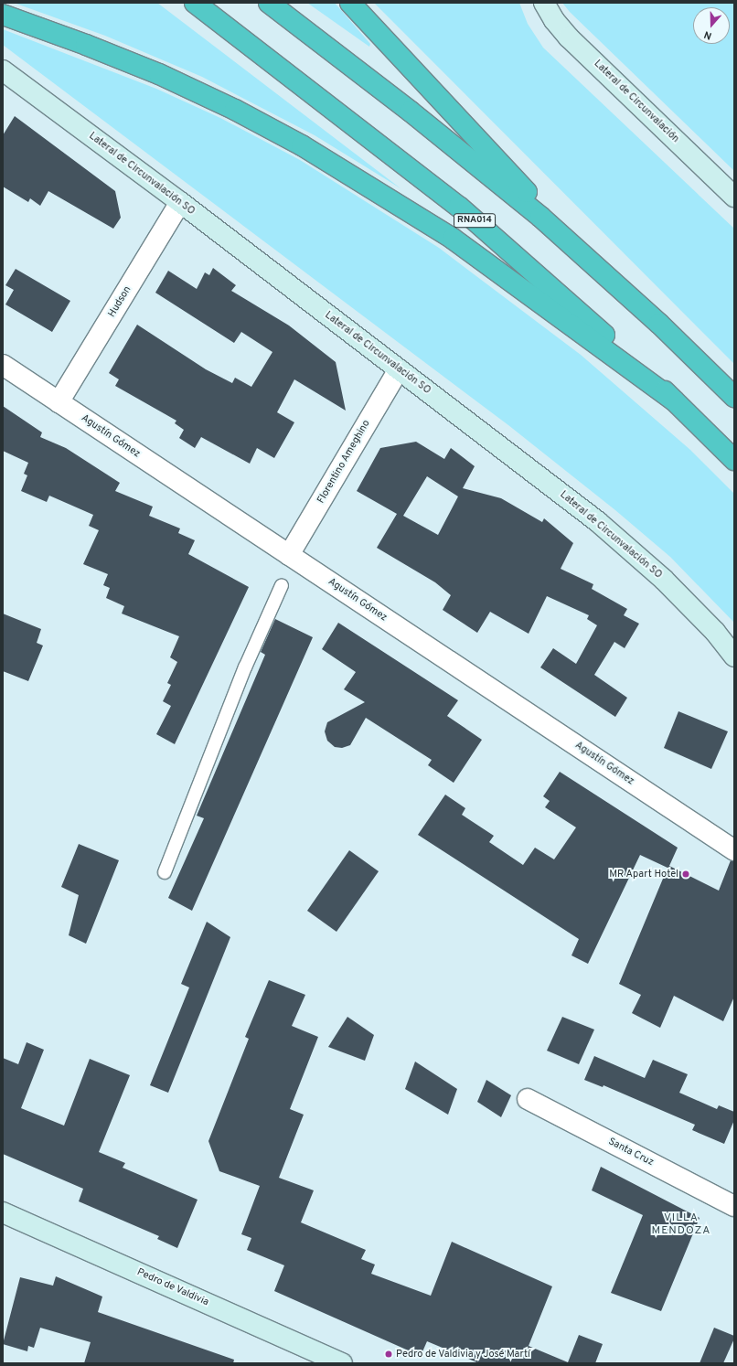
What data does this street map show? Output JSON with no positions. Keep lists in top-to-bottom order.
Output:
{
  "streets": {
    "highway": ["RNA014"],
    "street": [
      "Lateral de Circunvalación",
      "Lateral de Circunvalación SO",
      "Hudson",
      "Agustín Gómez",
      "Florentino Ameghino",
      "Santa Cruz",
      "Pedro de Valdivia"
    ]
  },
  "crossings": [
    ["Lateral de Circunvalación SO", "Hudson"],
    ["Lateral de Circunvalación SO", "Florentino Ameghino"],
    ["Hudson", "Agustín Gómez"],
    ["Agustín Gómez", "Florentino Ameghino"]
  ],
  "districts": ["VILLA MENDOZA"],
  "places": ["MR Apart Hotel", "Pedro de Valdivia y José Martí"],
  "north": "bottom"
}
